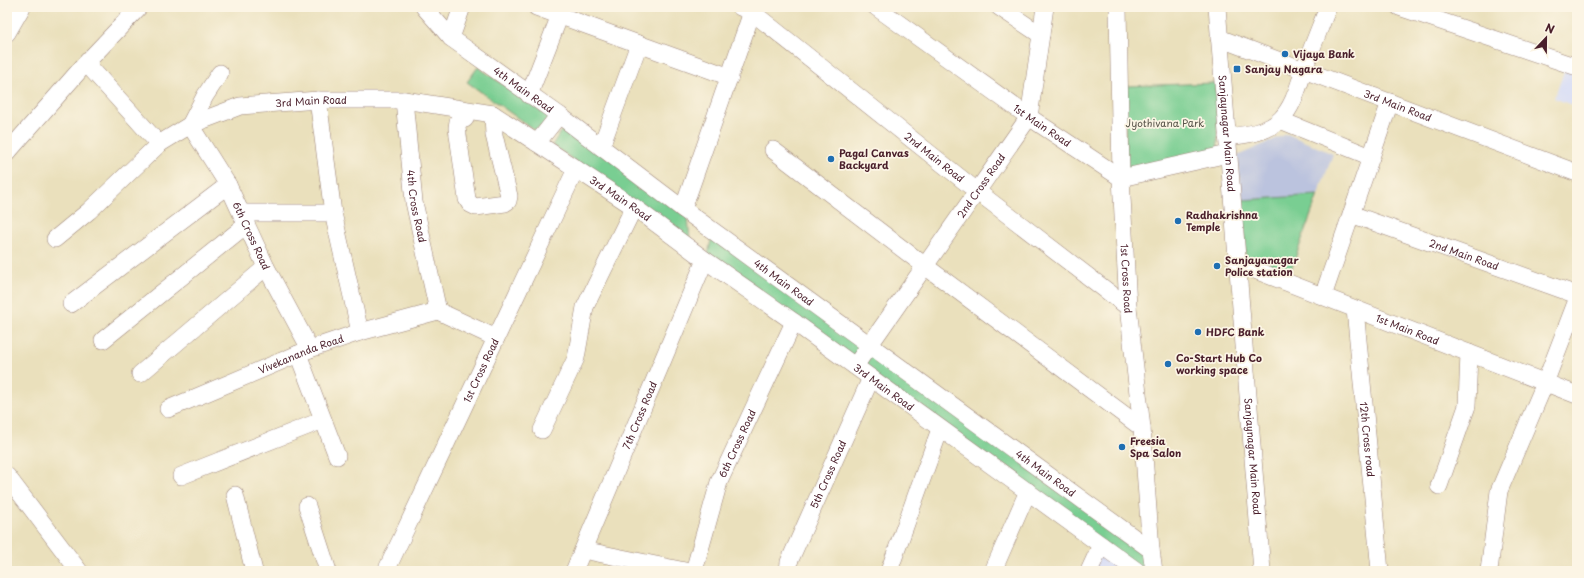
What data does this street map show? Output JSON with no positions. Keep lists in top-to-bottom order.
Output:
{
  "streets": {
    "street": [
      "4th Main Road",
      "3rd Main Road",
      "1st Main Road",
      "Sanjaynagar Main Road",
      "2nd Main Road",
      "2nd Cross Road",
      "4th Cross Road",
      "6th Cross Road",
      "1st Cross Road",
      "Vivekananda Road",
      "7th Cross Road",
      "12th Cross road",
      "5th Cross Road"
    ]
  },
  "crossings": [
    ["4th Main Road", "2nd Cross Road"],
    ["4th Main Road", "1st Cross Road"],
    ["3rd Main Road", "Sanjaynagar Main Road"],
    ["3rd Main Road", "2nd Cross Road"],
    ["3rd Main Road", "4th Cross Road"],
    ["3rd Main Road", "6th Cross Road"],
    ["3rd Main Road", "1st Cross Road"],
    ["3rd Main Road", "7th Cross Road"],
    ["3rd Main Road", "5th Cross Road"],
    ["1st Main Road", "Sanjaynagar Main Road"],
    ["1st Main Road", "2nd Cross Road"],
    ["1st Main Road", "1st Cross Road"],
    ["1st Main Road", "12th Cross road"],
    ["2nd Main Road", "2nd Cross Road"],
    ["2nd Main Road", "1st Cross Road"],
    ["4th Cross Road", "Vivekananda Road"],
    ["6th Cross Road", "Vivekananda Road"]
  ],
  "parks": ["Jyothivana Park"],
  "places": {
    "other": [
      "Vijaya Bank",
      "Pagal Canvas Backyard",
      "Radhakrishna Temple",
      "Sanjayanagar Police station",
      "HDFC Bank",
      "Co-Start Hub Co working space",
      "Freesia Spa Salon"
    ],
    "transit": ["Sanjay Nagara"]
  },
  "north": "top"
}
